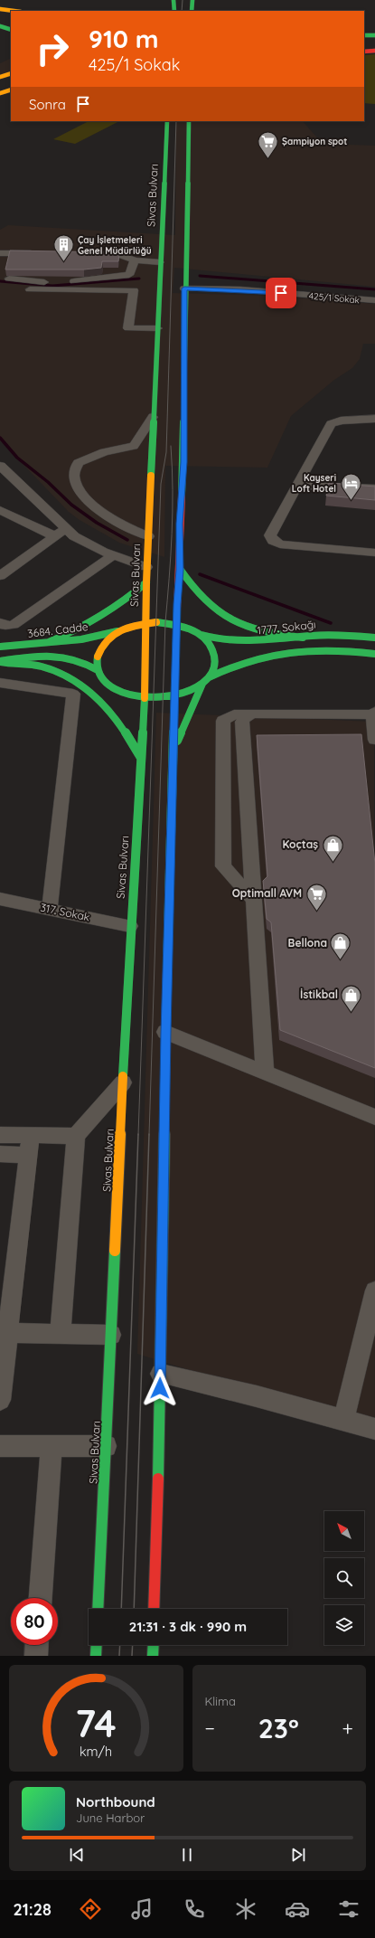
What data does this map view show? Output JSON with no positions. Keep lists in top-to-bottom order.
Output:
{
  "streets": {
    "main road": ["Sivas Bulvarı", "1777. Sokağı", "3684. Cadde"],
    "street": ["425/1 Sokak", "317. Sokak"]
  },
  "crossings": [
    ["Sivas Bulvarı", "1777. Sokağı"],
    ["Sivas Bulvarı", "3684. Cadde"],
    ["Sivas Bulvarı", "317. Sokak"],
    ["1777. Sokağı", "3684. Cadde"]
  ],
  "places": {
    "supermarket": ["Şampiyon spot", "Optimall AVM"],
    "building": ["Çay İşletmeleri Genel Müdürlüğü"],
    "hotel": ["Kayseri Loft Hotel"],
    "shop": ["Koçtaş", "Bellona", "İstikbal"]
  },
  "north": "top left",
  "page": {
    "turn": ["910 m", "425/1 Sokak"],
    "then": "Sonra",
    "limit": "80",
    "trip": "21:31 · 3 dk · 990 m",
    "tile": "Klima",
    "heat": ["−", "23°", "+"],
    "song": ["Northbound", "June Harbor"],
    "tabs": "21:28",
    "gauge": ["74", "km/h"]
  }
}
